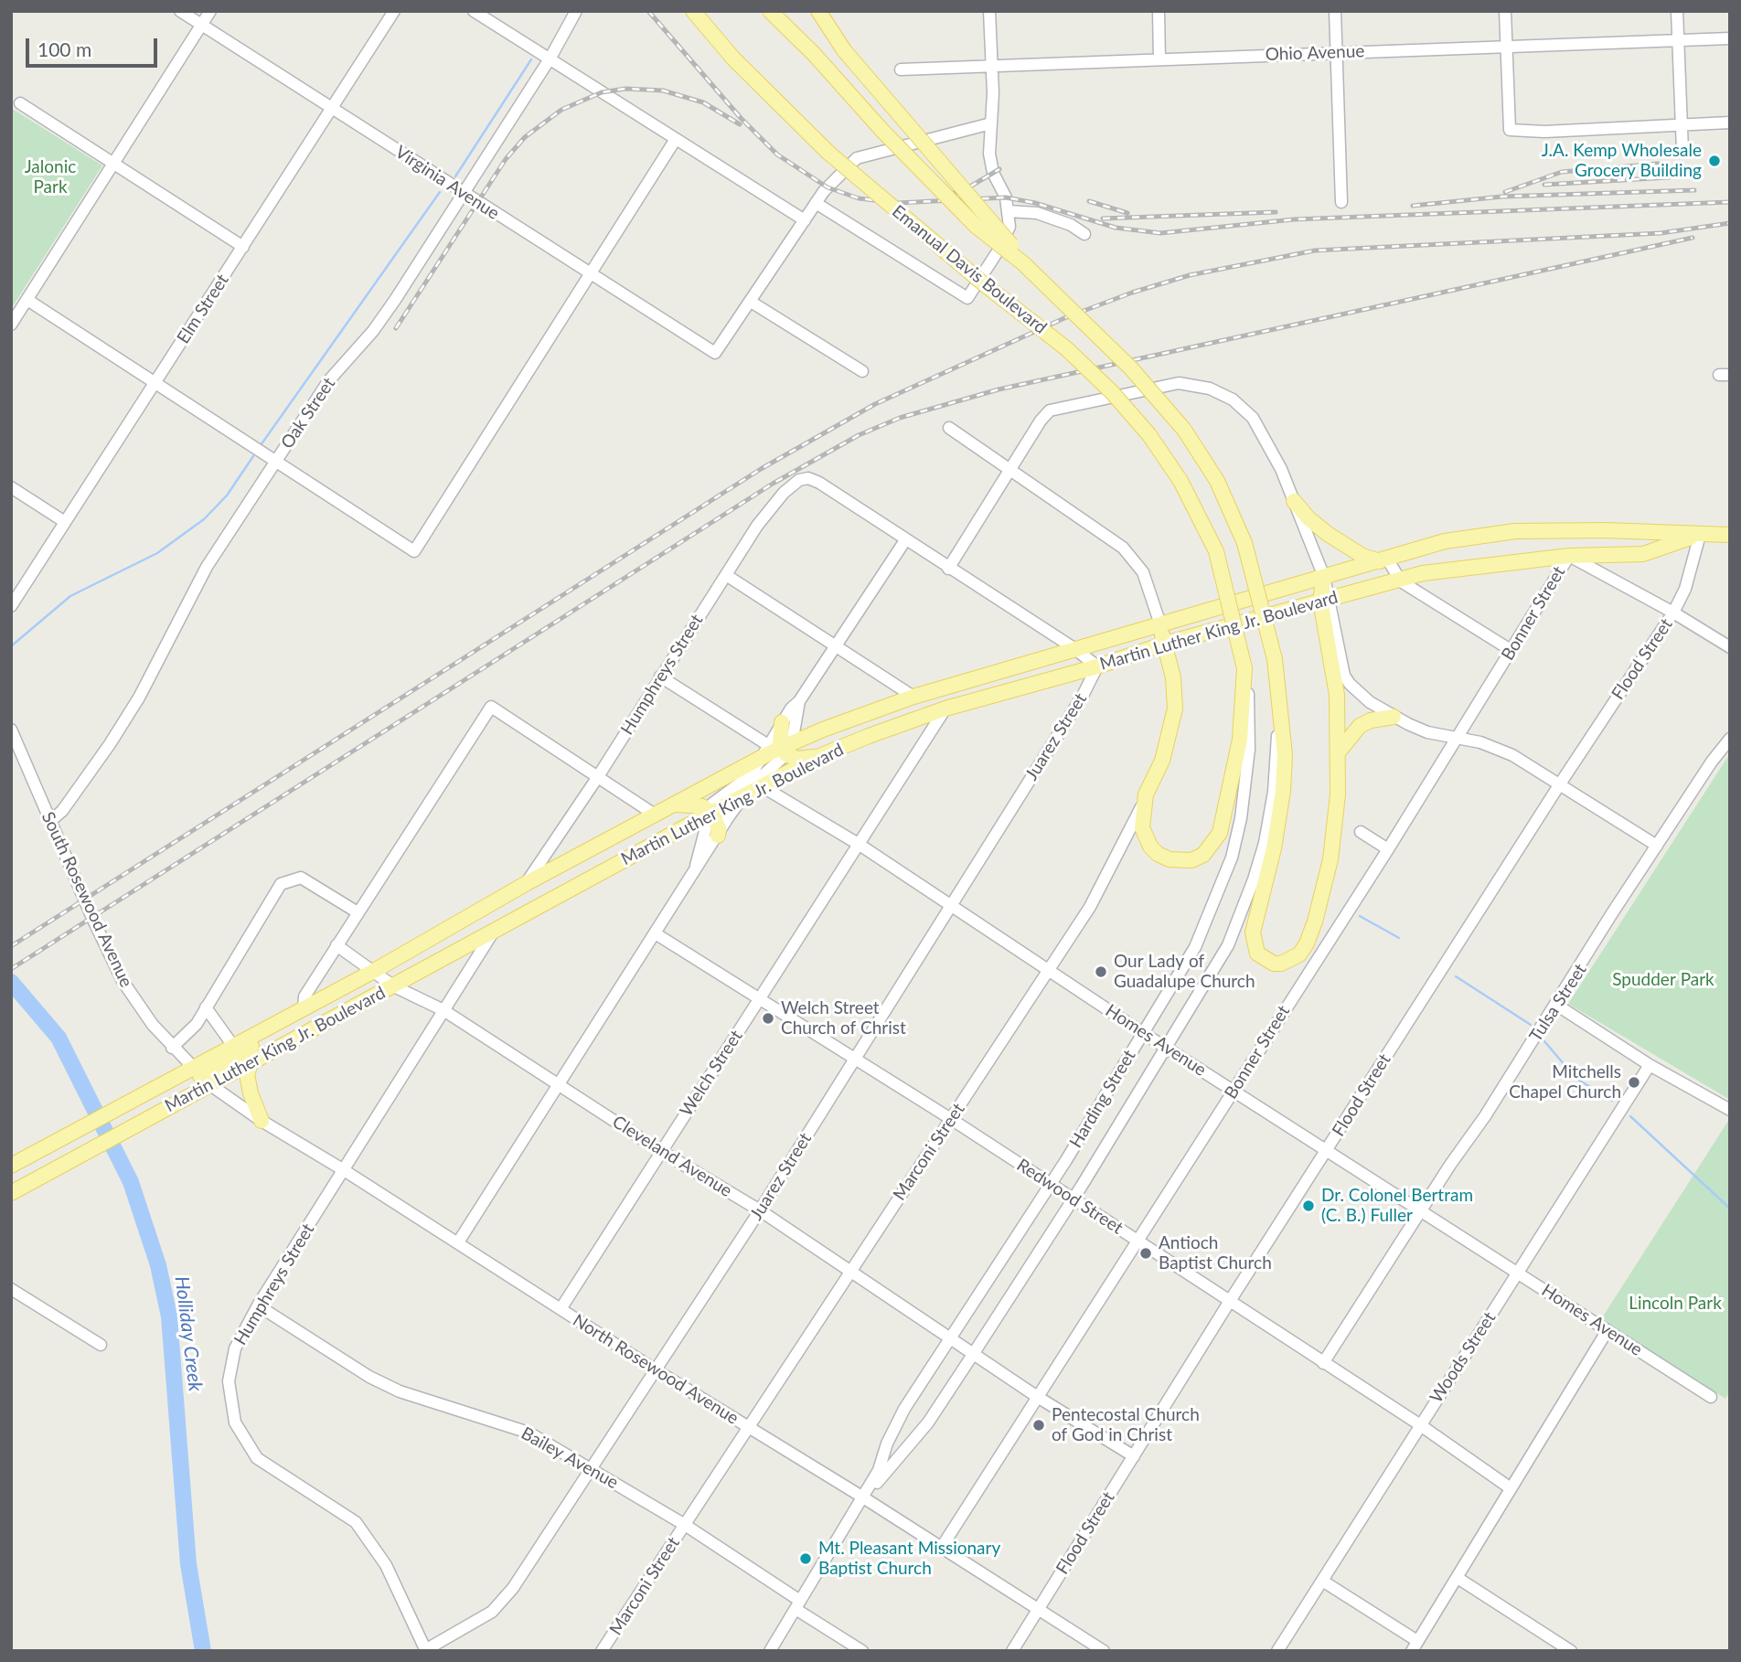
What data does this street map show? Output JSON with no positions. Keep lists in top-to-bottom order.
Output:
{
  "streets": {
    "main road": ["Emanual Davis Boulevard", "Martin Luther King Jr. Boulevard", "Marconi Street"],
    "street": [
      "Ohio Avenue",
      "Virginia Avenue",
      "Elm Street",
      "Oak Street",
      "Bonner Street",
      "Flood Street",
      "Humphreys Street",
      "Juarez Street",
      "South Rosewood Avenue",
      "Tulsa Street",
      "Homes Avenue",
      "Welch Street",
      "Harding Street",
      "Cleveland Avenue",
      "Redwood Street",
      "Woods Street",
      "North Rosewood Avenue",
      "Bailey Avenue"
    ]
  },
  "crossings": [
    ["Virginia Avenue", "Elm Street"],
    ["Virginia Avenue", "Oak Street"],
    ["Emanual Davis Boulevard", "Harding Street"],
    ["Emanual Davis Boulevard", "Marconi Street"],
    ["Oak Street", "South Rosewood Avenue"],
    ["Bonner Street", "Martin Luther King Jr. Boulevard"],
    ["Bonner Street", "Homes Avenue"],
    ["Bonner Street", "Cleveland Avenue"],
    ["Bonner Street", "Redwood Street"],
    ["Bonner Street", "North Rosewood Avenue"],
    ["Martin Luther King Jr. Boulevard", "Flood Street"],
    ["Martin Luther King Jr. Boulevard", "Humphreys Street"],
    ["Martin Luther King Jr. Boulevard", "Juarez Street"],
    ["Martin Luther King Jr. Boulevard", "South Rosewood Avenue"],
    ["Martin Luther King Jr. Boulevard", "Homes Avenue"],
    ["Martin Luther King Jr. Boulevard", "Welch Street"],
    ["Martin Luther King Jr. Boulevard", "Marconi Street"],
    ["Martin Luther King Jr. Boulevard", "Cleveland Avenue"],
    ["Martin Luther King Jr. Boulevard", "North Rosewood Avenue"],
    ["Flood Street", "Homes Avenue"],
    ["Flood Street", "Cleveland Avenue"],
    ["Flood Street", "Redwood Street"],
    ["Flood Street", "North Rosewood Avenue"],
    ["Humphreys Street", "Juarez Street"],
    ["Humphreys Street", "Cleveland Avenue"],
    ["Humphreys Street", "North Rosewood Avenue"],
    ["Humphreys Street", "Bailey Avenue"],
    ["Juarez Street", "Homes Avenue"],
    ["Juarez Street", "Cleveland Avenue"],
    ["Juarez Street", "Redwood Street"],
    ["Juarez Street", "North Rosewood Avenue"],
    ["Juarez Street", "Bailey Avenue"],
    ["South Rosewood Avenue", "North Rosewood Avenue"],
    ["Tulsa Street", "Homes Avenue"],
    ["Tulsa Street", "Redwood Street"],
    ["Homes Avenue", "Welch Street"],
    ["Homes Avenue", "Harding Street"],
    ["Homes Avenue", "Marconi Street"],
    ["Homes Avenue", "Woods Street"],
    ["Welch Street", "Cleveland Avenue"],
    ["Welch Street", "Redwood Street"],
    ["Welch Street", "North Rosewood Avenue"],
    ["Harding Street", "Cleveland Avenue"],
    ["Harding Street", "Redwood Street"],
    ["Harding Street", "North Rosewood Avenue"],
    ["Harding Street", "Bailey Avenue"],
    ["Marconi Street", "Cleveland Avenue"],
    ["Marconi Street", "Redwood Street"],
    ["Marconi Street", "North Rosewood Avenue"],
    ["Marconi Street", "Bailey Avenue"],
    ["Redwood Street", "Woods Street"]
  ],
  "water": ["Holliday Creek"],
  "parks": ["Jalonic Park", "Spudder Park", "Lincoln Park"],
  "places": [
    "J.A. Kemp Wholesale Grocery Building",
    "Our Lady of Guadalupe Church",
    "Welch Street Church of Christ",
    "Mitchells Chapel Church",
    "Dr. Colonel Bertram (C. B.) Fuller",
    "Antioch Baptist Church",
    "Pentecostal Church of God in Christ",
    "Mt. Pleasant Missionary Baptist Church"
  ],
  "scale_bar": "100 m"
}
